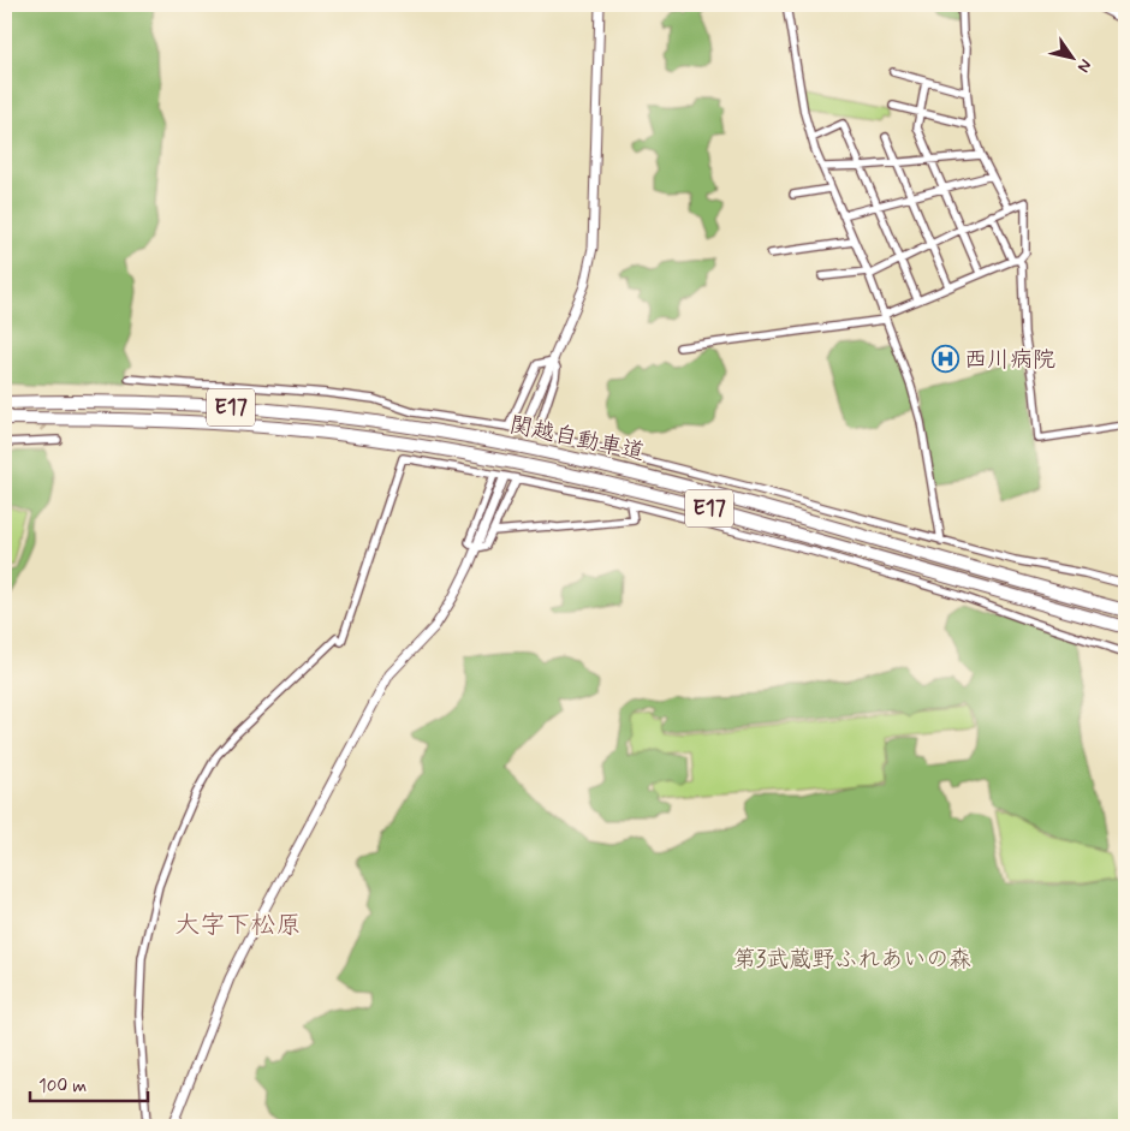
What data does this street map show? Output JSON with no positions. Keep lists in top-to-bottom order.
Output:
{
  "streets": {
    "highway": ["E17", "関越自動車道"]
  },
  "districts": ["大字下松原"],
  "parks": ["第3武蔵野ふれあいの森"],
  "places": {
    "hospital": ["西川病院"]
  },
  "scale_bar": "100 m",
  "north": "bottom right"
}
